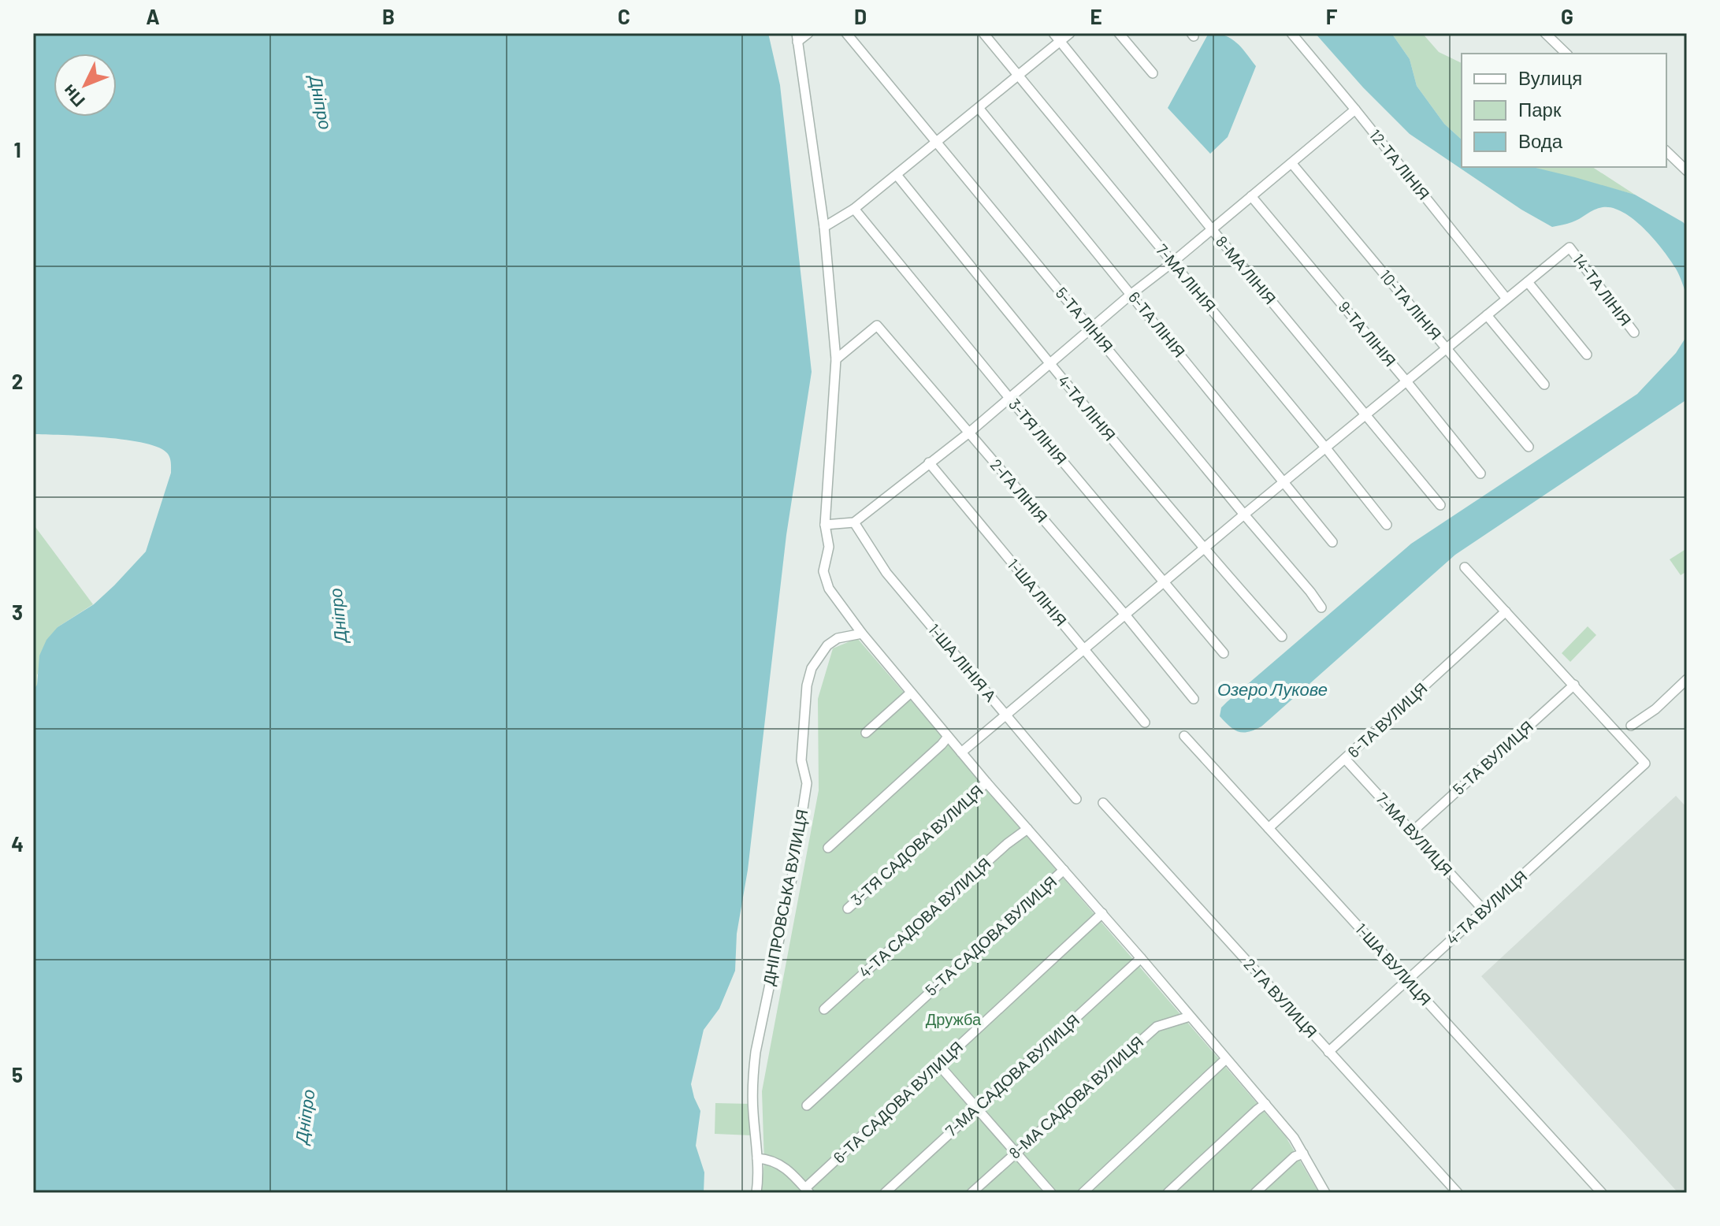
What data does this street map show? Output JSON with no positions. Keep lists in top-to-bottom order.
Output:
{
  "streets": {
    "street": [
      "12-ТА ЛІНІЯ",
      "8-МА ЛІНІЯ",
      "7-МА ЛІНІЯ",
      "14-ТА ЛІНІЯ",
      "10-ТА ЛІНІЯ",
      "5-ТА ЛІНІЯ",
      "6-ТА ЛІНІЯ",
      "9-ТА ЛІНІЯ",
      "4-ТА ЛІНІЯ",
      "3-ТЯ ЛІНІЯ",
      "2-ГА ЛІНІЯ",
      "1-ША ЛІНІЯ",
      "1-ША ЛІНІЯ А",
      "6-ТА ВУЛИЦЯ",
      "5-ТА ВУЛИЦЯ",
      "7-МА ВУЛИЦЯ",
      "3-ТЯ САДОВА ВУЛИЦЯ",
      "ДНІПРОВСЬКА ВУЛИЦЯ",
      "4-ТА ВУЛИЦЯ",
      "4-ТА САДОВА ВУЛИЦЯ",
      "5-ТА САДОВА ВУЛИЦЯ",
      "1-ША ВУЛИЦЯ",
      "2-ГА ВУЛИЦЯ",
      "7-МА САДОВА ВУЛИЦЯ",
      "8-МА САДОВА ВУЛИЦЯ",
      "6-ТА САДОВА ВУЛИЦЯ"
    ]
  },
  "crossings": [
    ["6-ТА ВУЛИЦЯ", "7-МА ВУЛИЦЯ"],
    ["6-ТА ВУЛИЦЯ", "1-ША ВУЛИЦЯ"],
    ["5-ТА ВУЛИЦЯ", "7-МА ВУЛИЦЯ"],
    ["5-ТА ВУЛИЦЯ", "4-ТА ВУЛИЦЯ"],
    ["7-МА ВУЛИЦЯ", "4-ТА ВУЛИЦЯ"],
    ["4-ТА ВУЛИЦЯ", "1-ША ВУЛИЦЯ"],
    ["4-ТА ВУЛИЦЯ", "2-ГА ВУЛИЦЯ"]
  ],
  "water": ["Дніпро", "Озеро Лукове"],
  "parks": ["Дружба"],
  "legend": ["Вулиця", "Парк", "Вода"],
  "north": "bottom left",
  "grid": {
    "columns": [
      "A",
      "B",
      "C",
      "D",
      "E",
      "F",
      "G"
    ],
    "rows": [
      "1",
      "2",
      "3",
      "4",
      "5"
    ]
  }
}
